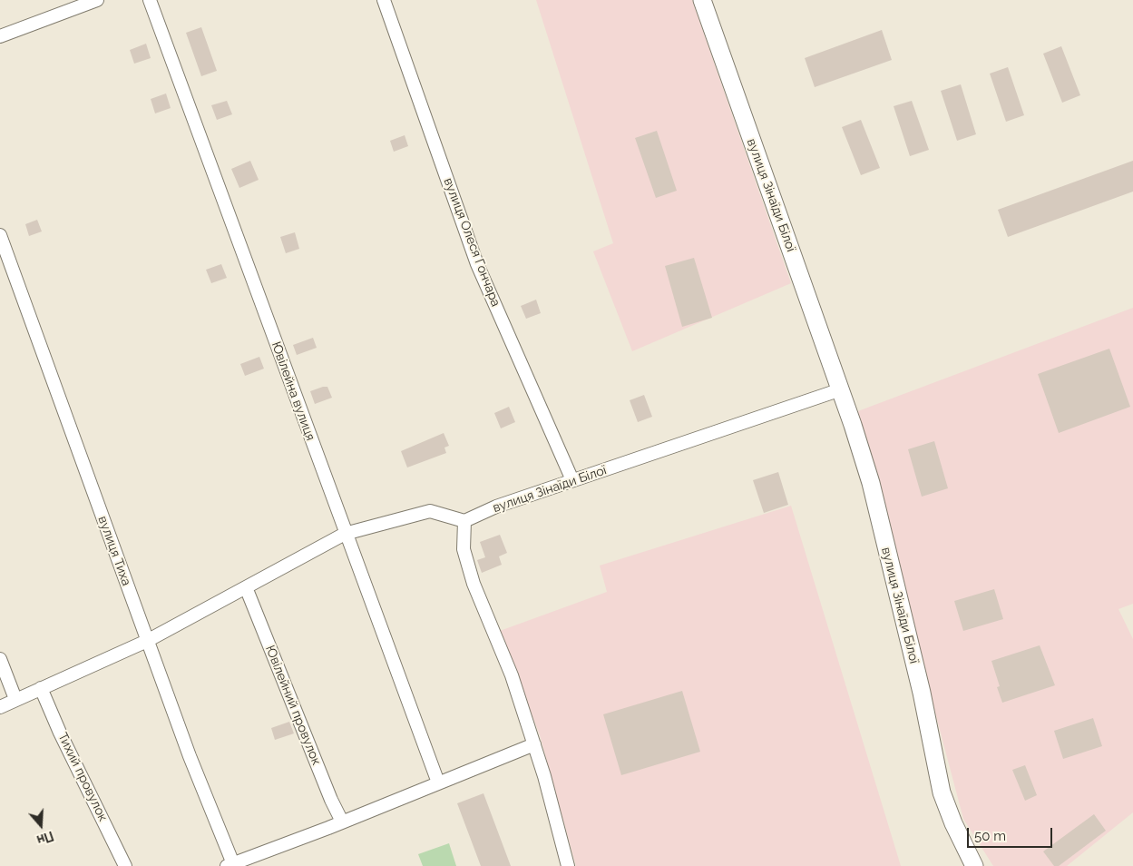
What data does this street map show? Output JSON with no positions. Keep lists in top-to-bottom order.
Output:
{
  "streets": {
    "street": [
      "вулиця Зінаїди Білої",
      "вулиця Олеся Гончара",
      "Ювілейна вулиця",
      "вулиця Тиха",
      "Ювілейний провулок",
      "Тихий провулок"
    ]
  },
  "crossings": [
    ["вулиця Зінаїди Білої", "вулиця Олеся Гончара"]
  ],
  "scale_bar": "50 m",
  "north": "bottom"
}
